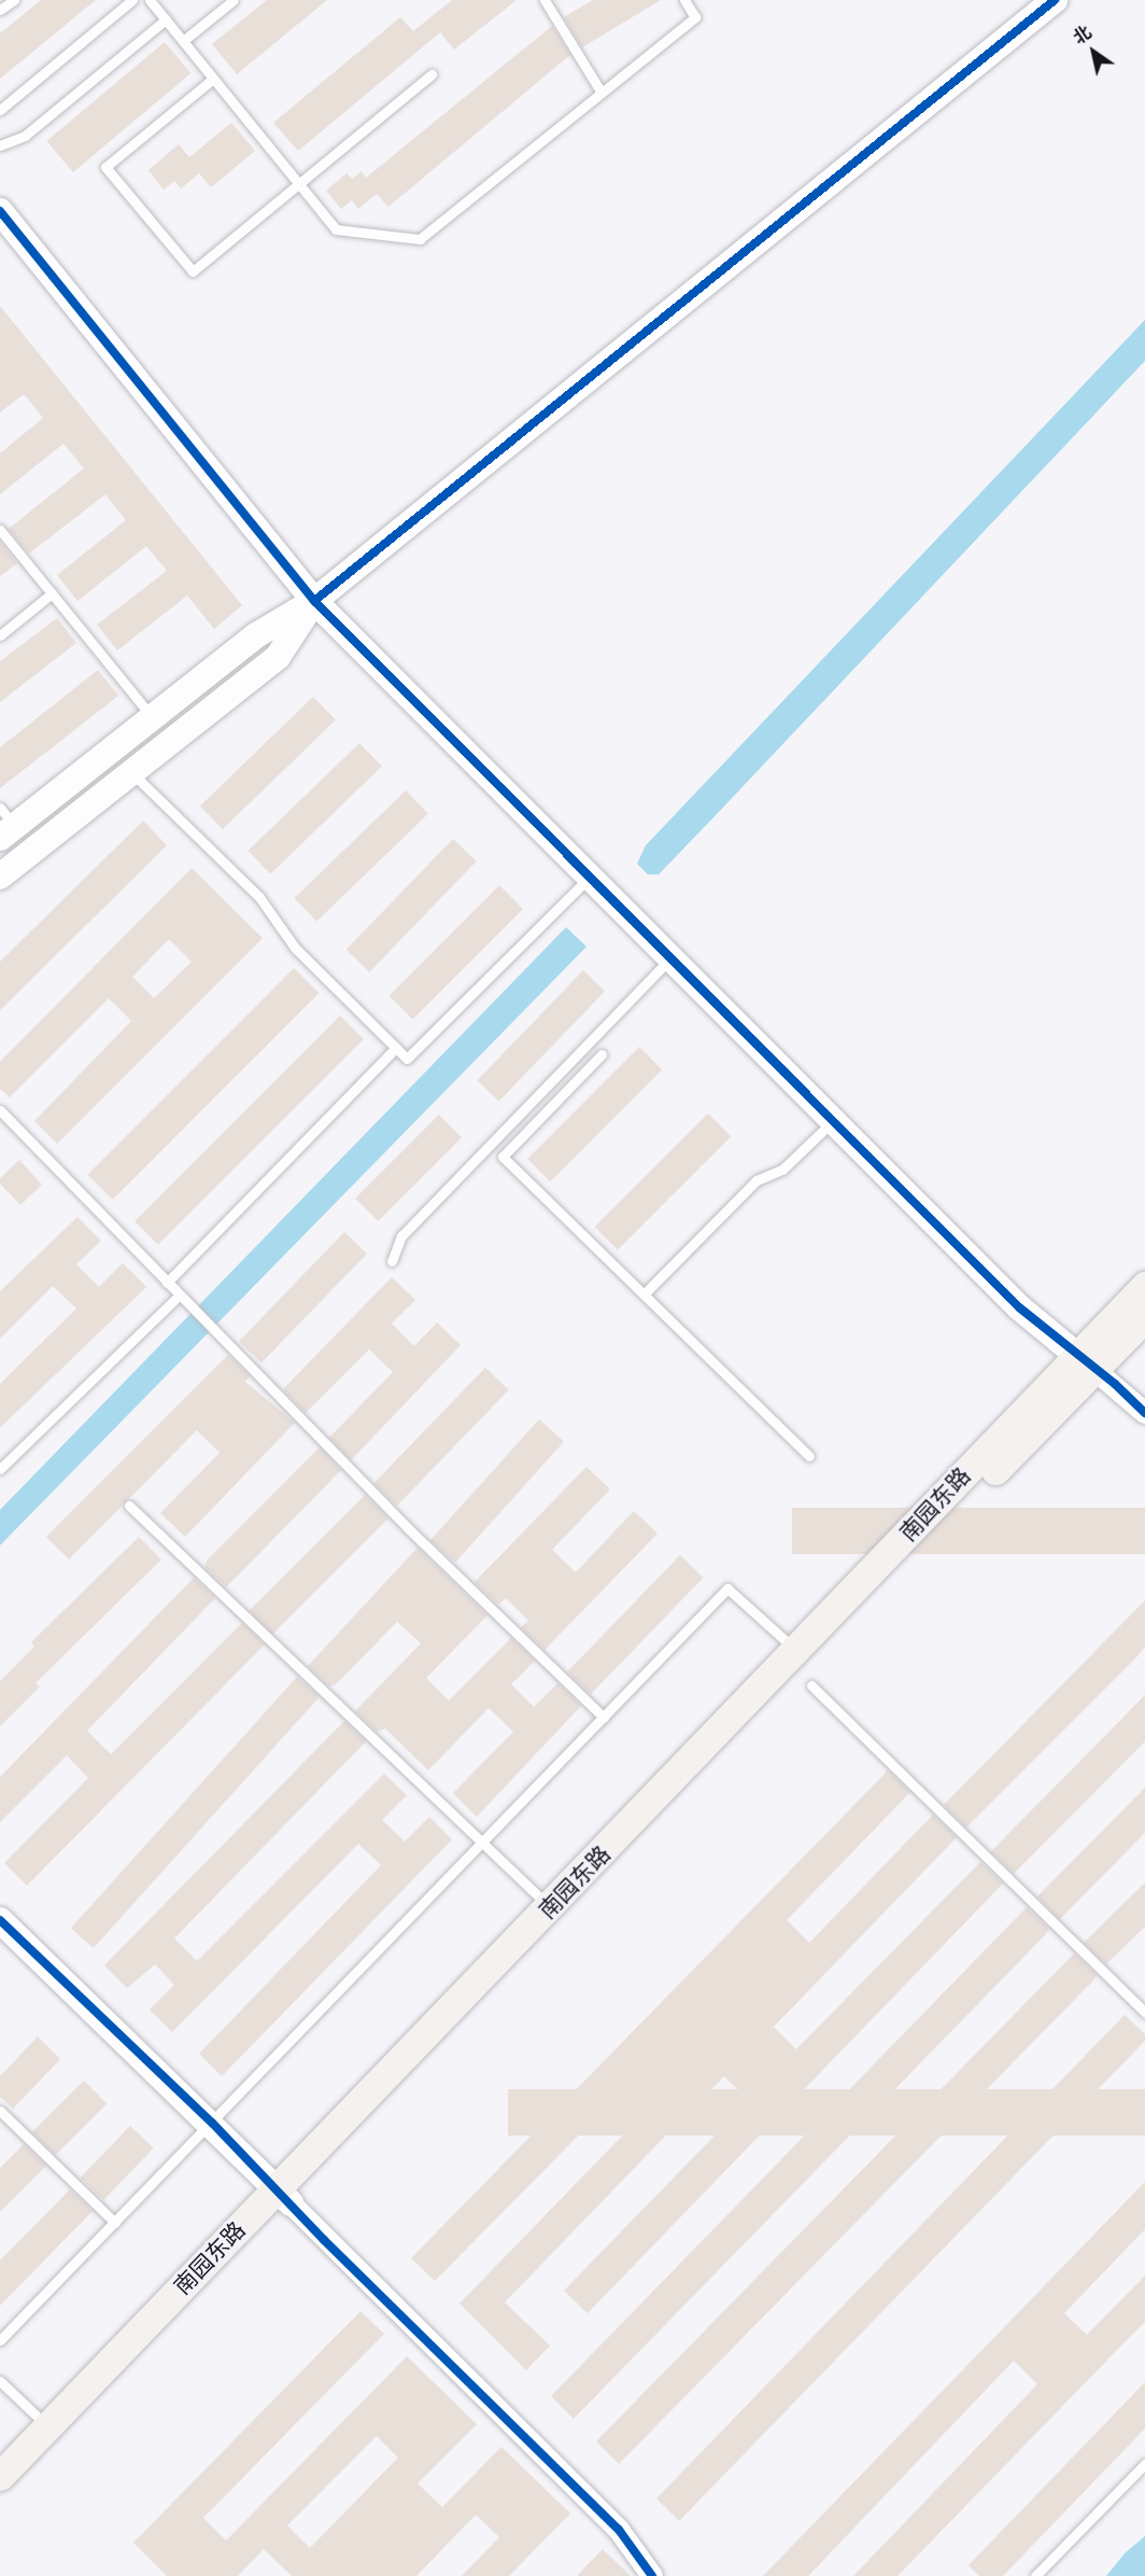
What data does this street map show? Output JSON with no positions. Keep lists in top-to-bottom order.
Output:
{
  "streets": {
    "main road": ["南园东路"]
  },
  "north": "top left"
}
